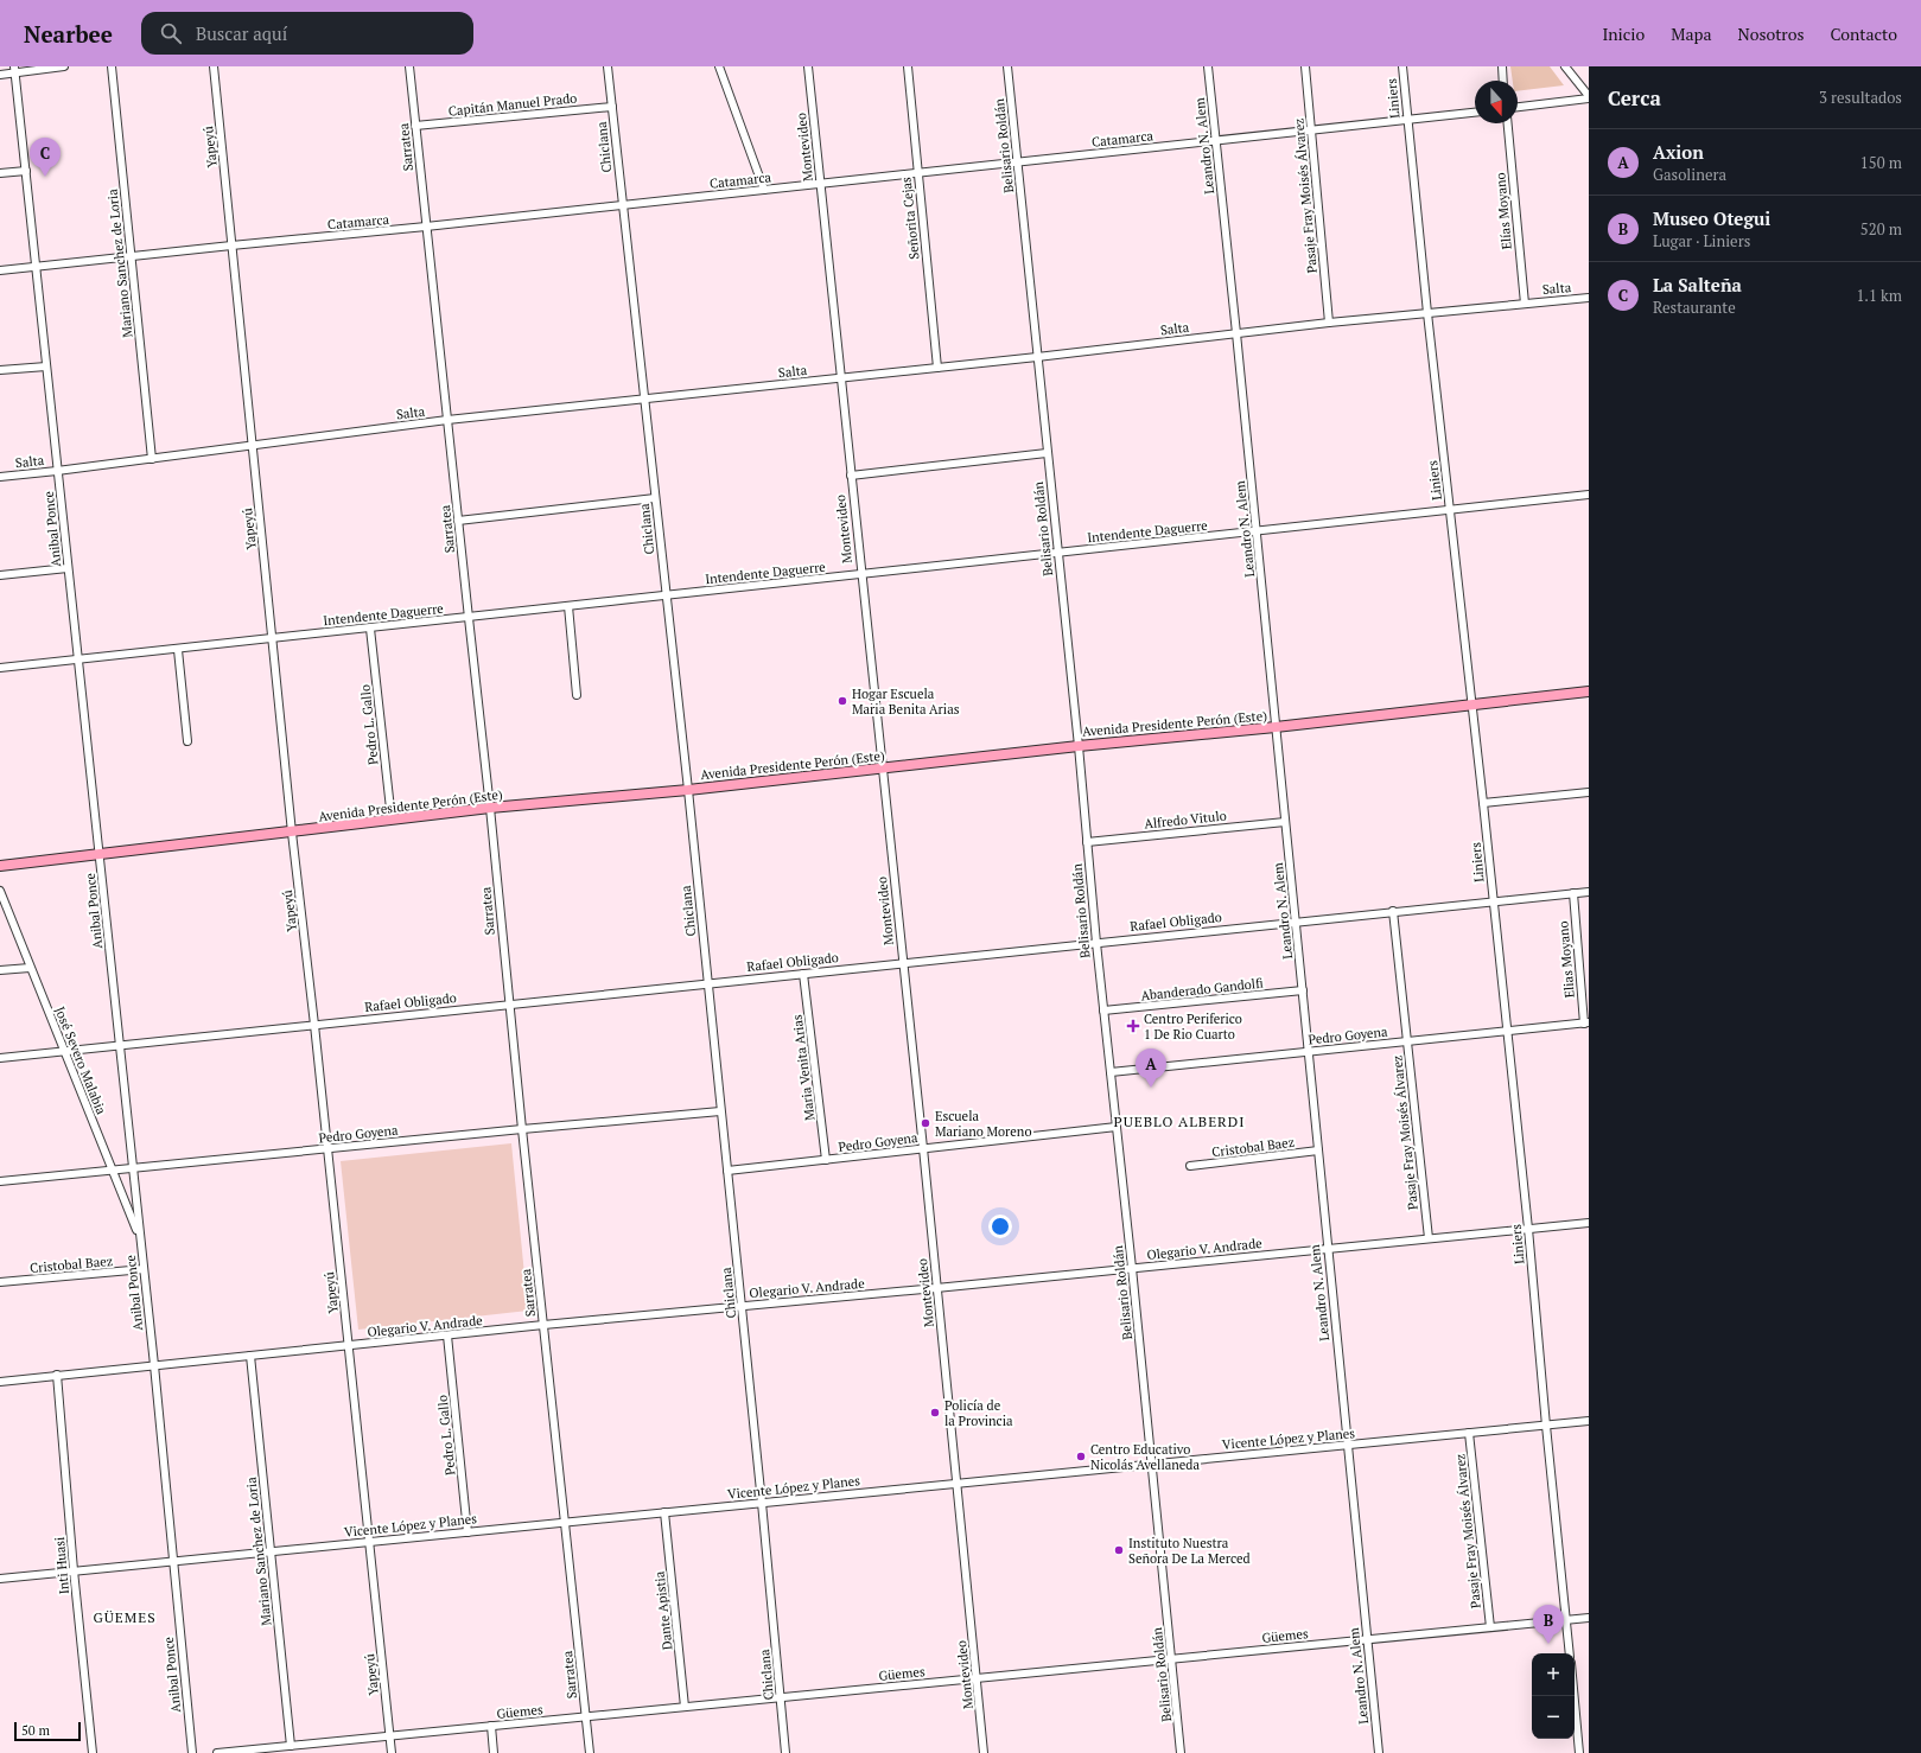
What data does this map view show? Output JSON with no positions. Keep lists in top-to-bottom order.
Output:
{
  "streets": {
    "main road": ["Avenida Presidente Perón (Este)"],
    "street": [
      "Liniers",
      "Capitán Manuel Prado",
      "Catamarca",
      "Belisario Roldán",
      "Leandro N. Alem",
      "Yapeyú",
      "Sarratea",
      "Chiclana",
      "Montevideo",
      "Pasaje Fray Moisés Álvarez",
      "Elías Moyano",
      "Señorita Cejas",
      "Mariano Sanchez de Loria",
      "Salta",
      "Anibal Ponce",
      "Intendente Daguerre",
      "Pedro L. Gallo",
      "Alfredo Vitulo",
      "Rafael Obligado",
      "Elias Moyano",
      "Abanderado Gandolfi",
      "Pedro Goyena",
      "José Severo Malabia",
      "Maria Venita Arias",
      "Cristobal Baez",
      "Olegario V. Andrade",
      "Vicente López y Planes",
      "Inti Huasi",
      "Dante Apistia",
      "Güemes"
    ]
  },
  "crossings": [
    ["Liniers", "Catamarca"],
    ["Liniers", "Salta"],
    ["Liniers", "Intendente Daguerre"],
    ["Liniers", "Avenida Presidente Perón (Este)"],
    ["Liniers", "Rafael Obligado"],
    ["Liniers", "Pedro Goyena"],
    ["Liniers", "Olegario V. Andrade"],
    ["Liniers", "Vicente López y Planes"],
    ["Liniers", "Güemes"],
    ["Capitán Manuel Prado", "Sarratea"],
    ["Capitán Manuel Prado", "Chiclana"],
    ["Catamarca", "Belisario Roldán"],
    ["Catamarca", "Leandro N. Alem"],
    ["Catamarca", "Yapeyú"],
    ["Catamarca", "Sarratea"],
    ["Catamarca", "Chiclana"],
    ["Catamarca", "Montevideo"],
    ["Catamarca", "Pasaje Fray Moisés Álvarez"],
    ["Catamarca", "Señorita Cejas"],
    ["Catamarca", "Mariano Sanchez de Loria"],
    ["Catamarca", "Anibal Ponce"],
    ["Belisario Roldán", "Salta"],
    ["Belisario Roldán", "Intendente Daguerre"],
    ["Belisario Roldán", "Avenida Presidente Perón (Este)"],
    ["Belisario Roldán", "Alfredo Vitulo"],
    ["Belisario Roldán", "Rafael Obligado"],
    ["Belisario Roldán", "Abanderado Gandolfi"],
    ["Belisario Roldán", "Pedro Goyena"],
    ["Belisario Roldán", "Olegario V. Andrade"],
    ["Belisario Roldán", "Vicente López y Planes"],
    ["Belisario Roldán", "Güemes"],
    ["Leandro N. Alem", "Salta"],
    ["Leandro N. Alem", "Intendente Daguerre"],
    ["Leandro N. Alem", "Avenida Presidente Perón (Este)"],
    ["Leandro N. Alem", "Alfredo Vitulo"],
    ["Leandro N. Alem", "Rafael Obligado"],
    ["Leandro N. Alem", "Abanderado Gandolfi"],
    ["Leandro N. Alem", "Pedro Goyena"],
    ["Leandro N. Alem", "Cristobal Baez"],
    ["Leandro N. Alem", "Olegario V. Andrade"],
    ["Leandro N. Alem", "Vicente López y Planes"],
    ["Leandro N. Alem", "Güemes"],
    ["Yapeyú", "Salta"],
    ["Yapeyú", "Intendente Daguerre"],
    ["Yapeyú", "Avenida Presidente Perón (Este)"],
    ["Yapeyú", "Rafael Obligado"],
    ["Yapeyú", "Pedro Goyena"],
    ["Yapeyú", "Olegario V. Andrade"],
    ["Yapeyú", "Vicente López y Planes"],
    ["Yapeyú", "Güemes"],
    ["Sarratea", "Salta"],
    ["Sarratea", "Intendente Daguerre"],
    ["Sarratea", "Avenida Presidente Perón (Este)"],
    ["Sarratea", "Rafael Obligado"],
    ["Sarratea", "Pedro Goyena"],
    ["Sarratea", "Olegario V. Andrade"],
    ["Sarratea", "Vicente López y Planes"],
    ["Sarratea", "Güemes"],
    ["Chiclana", "Salta"],
    ["Chiclana", "Intendente Daguerre"],
    ["Chiclana", "Avenida Presidente Perón (Este)"],
    ["Chiclana", "Rafael Obligado"],
    ["Chiclana", "Pedro Goyena"],
    ["Chiclana", "Olegario V. Andrade"],
    ["Chiclana", "Vicente López y Planes"],
    ["Chiclana", "Güemes"],
    ["Montevideo", "Salta"],
    ["Montevideo", "Intendente Daguerre"],
    ["Montevideo", "Avenida Presidente Perón (Este)"],
    ["Montevideo", "Rafael Obligado"],
    ["Montevideo", "Pedro Goyena"],
    ["Montevideo", "Olegario V. Andrade"],
    ["Montevideo", "Vicente López y Planes"],
    ["Montevideo", "Güemes"],
    ["Pasaje Fray Moisés Álvarez", "Salta"],
    ["Pasaje Fray Moisés Álvarez", "Rafael Obligado"],
    ["Pasaje Fray Moisés Álvarez", "Pedro Goyena"],
    ["Pasaje Fray Moisés Álvarez", "Olegario V. Andrade"],
    ["Pasaje Fray Moisés Álvarez", "Vicente López y Planes"],
    ["Pasaje Fray Moisés Álvarez", "Güemes"],
    ["Elías Moyano", "Salta"],
    ["Señorita Cejas", "Salta"],
    ["Mariano Sanchez de Loria", "Salta"],
    ["Mariano Sanchez de Loria", "Olegario V. Andrade"],
    ["Mariano Sanchez de Loria", "Vicente López y Planes"],
    ["Mariano Sanchez de Loria", "Güemes"],
    ["Salta", "Anibal Ponce"],
    ["Anibal Ponce", "Intendente Daguerre"],
    ["Anibal Ponce", "Avenida Presidente Perón (Este)"],
    ["Anibal Ponce", "Rafael Obligado"],
    ["Anibal Ponce", "Pedro Goyena"],
    ["Anibal Ponce", "José Severo Malabia"],
    ["Anibal Ponce", "Cristobal Baez"],
    ["Anibal Ponce", "Olegario V. Andrade"],
    ["Anibal Ponce", "Vicente López y Planes"],
    ["Intendente Daguerre", "Pedro L. Gallo"],
    ["Avenida Presidente Perón (Este)", "Pedro L. Gallo"],
    ["Pedro L. Gallo", "Olegario V. Andrade"],
    ["Pedro L. Gallo", "Vicente López y Planes"],
    ["Rafael Obligado", "Elias Moyano"],
    ["Rafael Obligado", "José Severo Malabia"],
    ["Rafael Obligado", "Maria Venita Arias"],
    ["Elias Moyano", "Pedro Goyena"],
    ["Pedro Goyena", "José Severo Malabia"],
    ["Pedro Goyena", "Maria Venita Arias"],
    ["Olegario V. Andrade", "Inti Huasi"],
    ["Vicente López y Planes", "Inti Huasi"],
    ["Vicente López y Planes", "Dante Apistia"],
    ["Dante Apistia", "Güemes"]
  ],
  "districts": ["PUEBLO ALBERDI", "GÜEMES"],
  "places": {
    "other": [
      "Hogar Escuela Maria Benita Arias",
      "Escuela Mariano Moreno",
      "Policía de la Provincia",
      "Centro Educativo Nicolás Avellaneda",
      "Instituto Nuestra Señora De La Merced"
    ],
    "health": ["Centro Periferico 1 De Rio Cuarto"]
  },
  "scale_bar": "50 m",
  "north": "bottom",
  "page": {
    "header": "Nearbee",
    "search": "Buscar aquí",
    "nav": [
      "Inicio",
      "Mapa",
      "Nosotros",
      "Contacto"
    ],
    "heading": ["Cerca", "3 resultados"],
    "list": [
      {
        "mark": "A",
        "name": "Axion",
        "note": "Gasolinera",
        "value": "150 m"
      },
      {
        "mark": "B",
        "name": "Museo Otegui",
        "note": "Lugar · Liniers",
        "value": "520 m"
      },
      {
        "mark": "C",
        "name": "La Salteña",
        "note": "Restaurante",
        "value": "1.1 km"
      }
    ],
    "pins": ["C", "A", "B"],
    "map_buttons": ["+", "−"],
    "scale": "50 m"
  }
}
